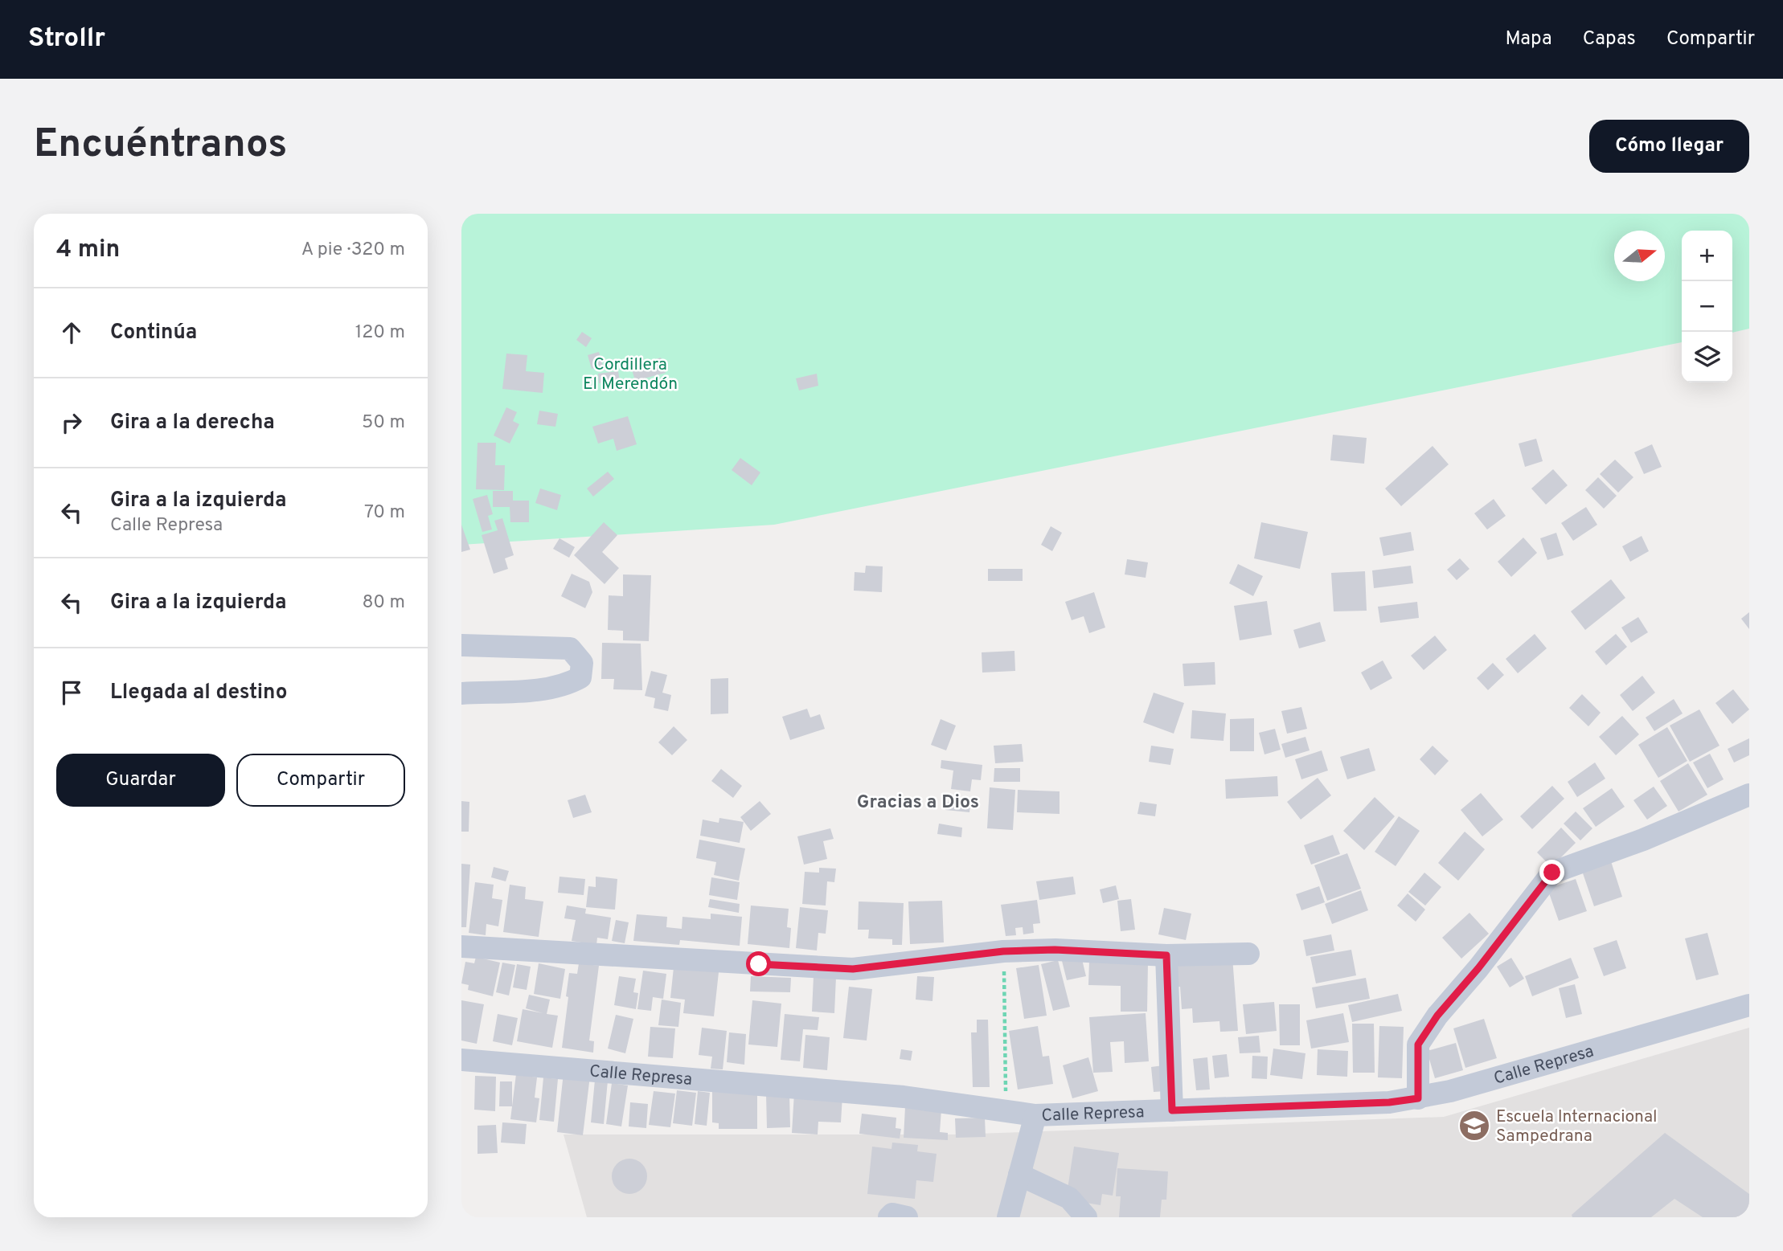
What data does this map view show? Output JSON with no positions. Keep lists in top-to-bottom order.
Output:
{
  "streets": {
    "street": ["Calle Represa"]
  },
  "districts": ["Gracias a Dios"],
  "parks": ["Cordillera El Merendón"],
  "places": {
    "school or university": ["Escuela Internacional Sampedrana"]
  },
  "north": "right",
  "page": {
    "header": "Strollr",
    "nav": ["Mapa", "Capas", "Compartir"],
    "buttons": [
      "Cómo llegar",
      ["Guardar", "Compartir"]
    ],
    "title": "Encuéntranos",
    "heading": ["4 min", "A pie · 320 m"],
    "map_buttons": ["+", "−"],
    "list": [
      ["Continúa", "120 m"],
      ["Gira a la derecha", "50 m"],
      ["Gira a la izquierda", "Calle Represa", "70 m"],
      ["Gira a la izquierda", "80 m"],
      "Llegada al destino"
    ]
  }
}
